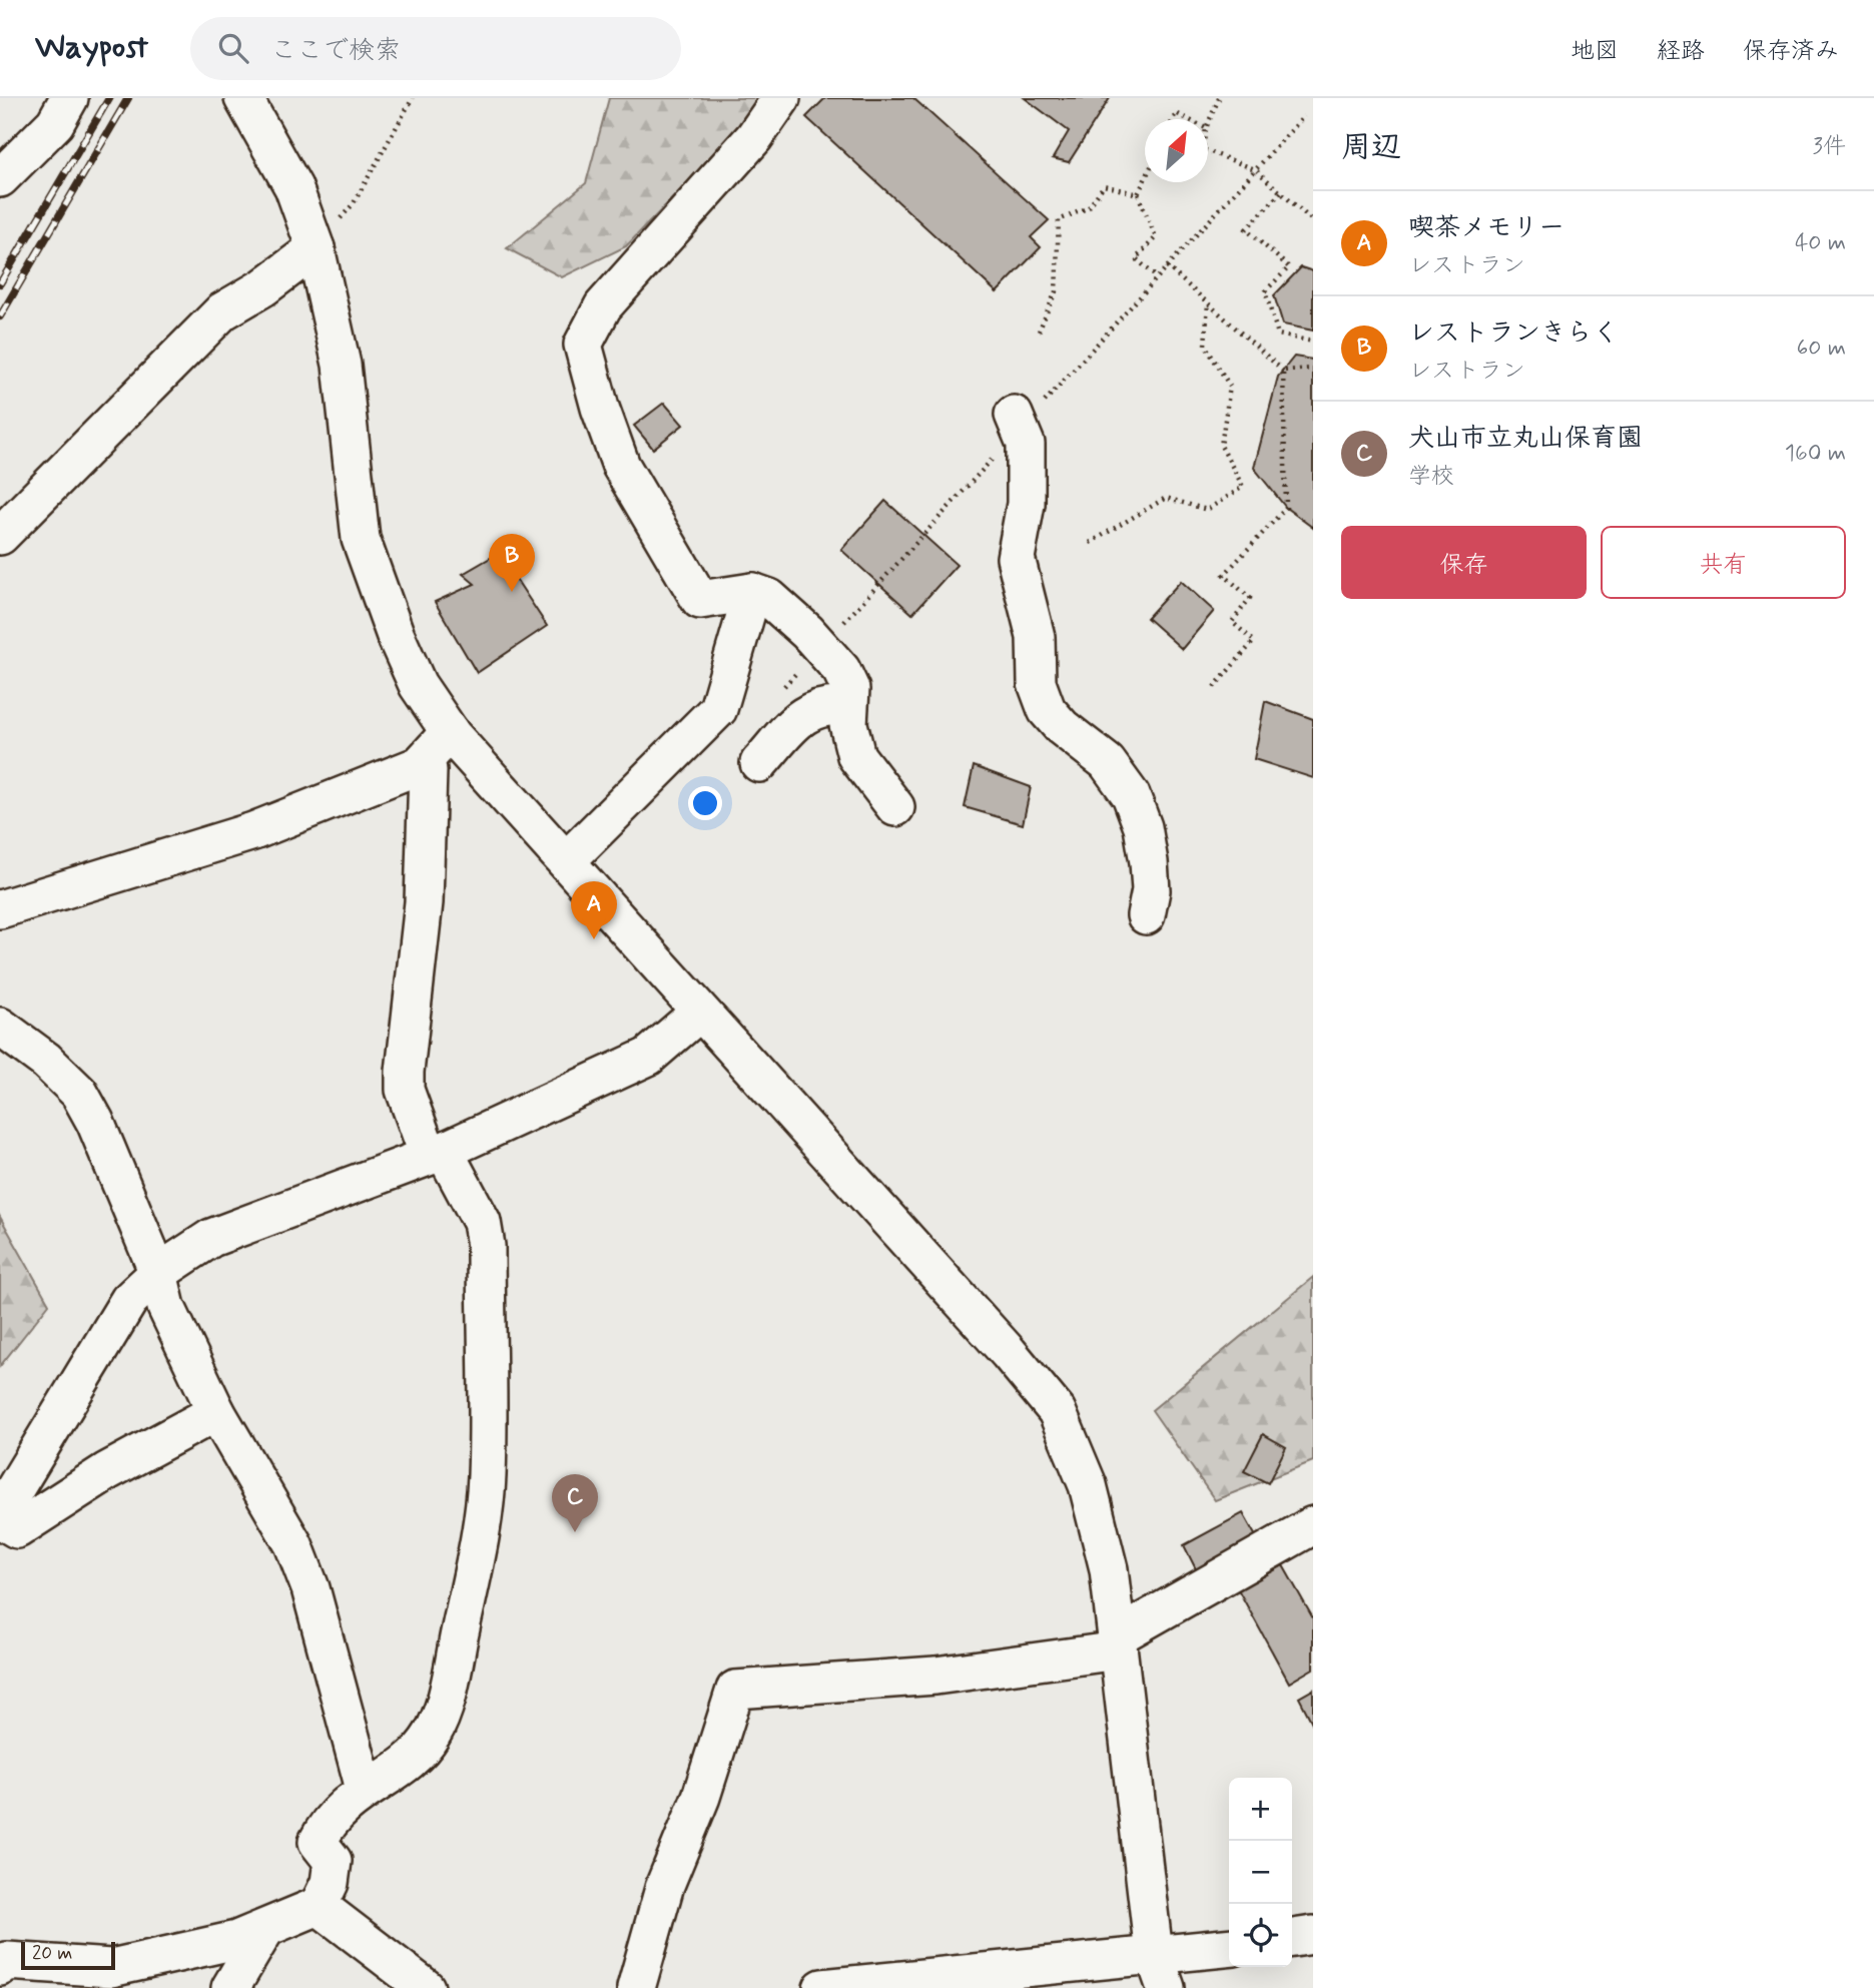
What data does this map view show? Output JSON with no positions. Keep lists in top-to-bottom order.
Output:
{
  "scale_bar": "20 m",
  "north": "top right",
  "page": {
    "header": "Waypost",
    "search": "ここで検索",
    "nav": ["地図", "経路", "保存済み"],
    "heading": ["周辺", "3件"],
    "list": [
      {
        "mark": "A",
        "name": "喫茶メモリー",
        "note": "レストラン",
        "value": "40 m"
      },
      {
        "mark": "B",
        "name": "レストランきらく",
        "note": "レストラン",
        "value": "60 m"
      },
      {
        "mark": "C",
        "name": "犬山市立丸山保育園",
        "note": "学校",
        "value": "160 m"
      }
    ],
    "buttons": ["保存", "共有"],
    "pins": ["B", "A", "C"],
    "map_buttons": ["+", "−"],
    "scale": "20 m"
  }
}
